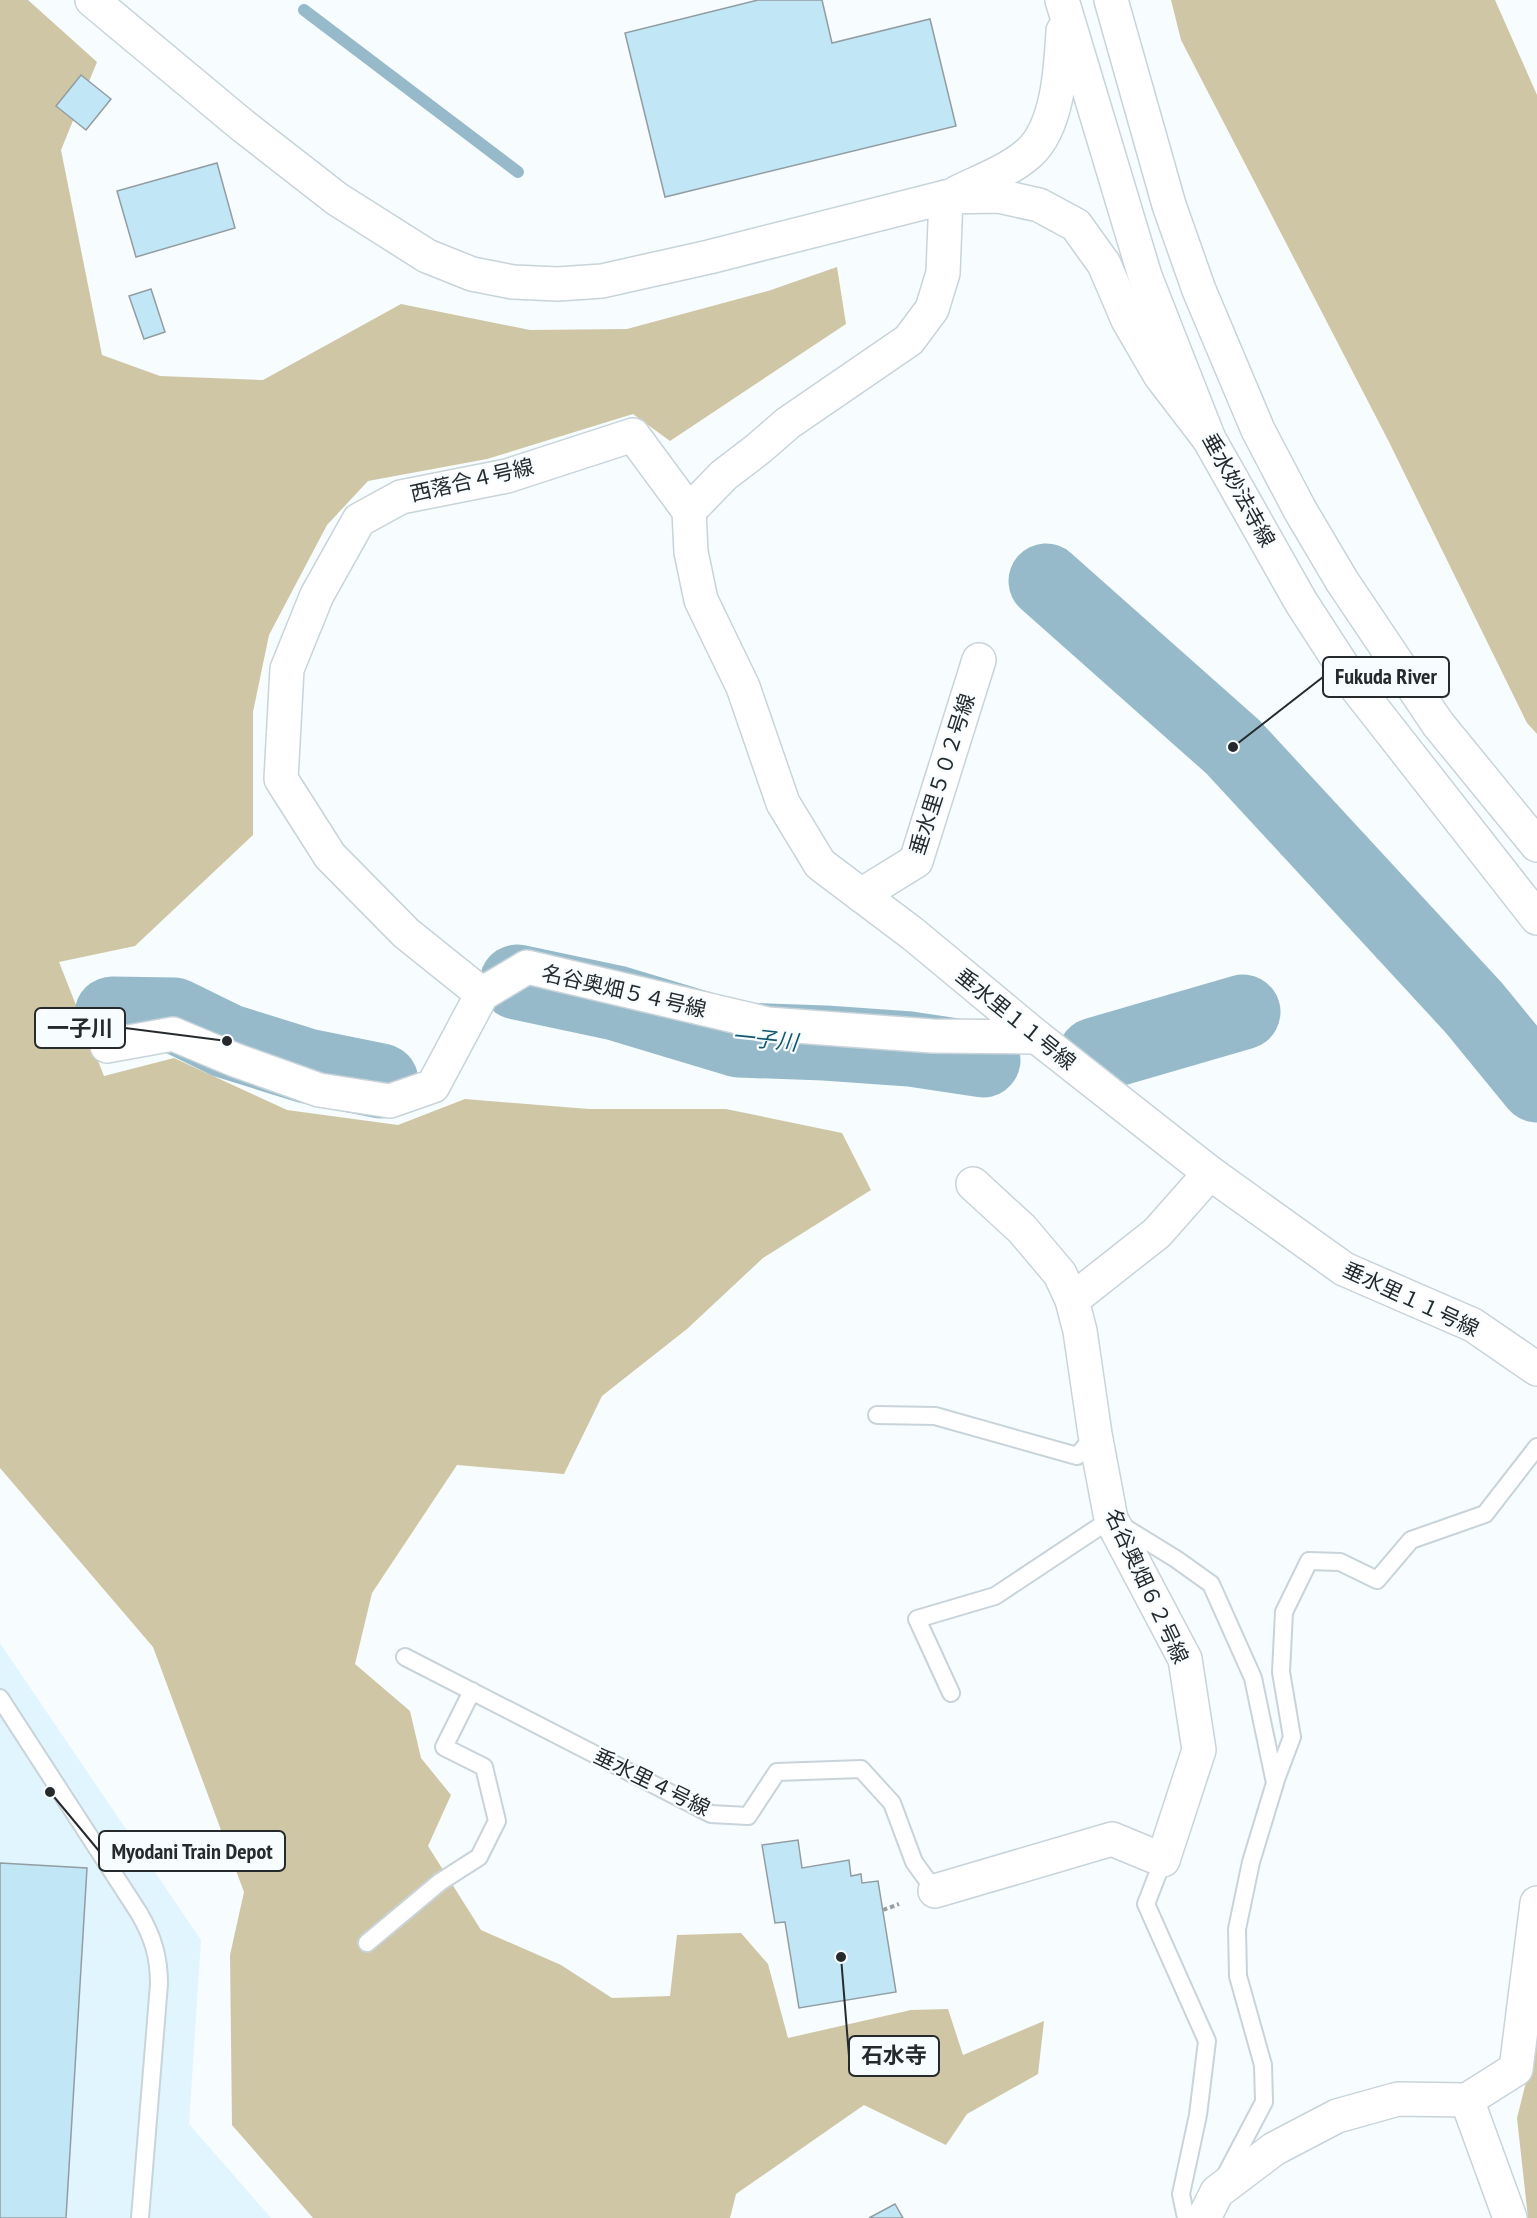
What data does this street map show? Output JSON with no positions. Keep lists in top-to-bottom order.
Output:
{
  "streets": {
    "street": [
      "西落合４号線",
      "垂水妙法寺線",
      "垂水里５０２号線",
      "名谷奥畑５４号線",
      "垂水里１１号線",
      "名谷奥畑６２号線"
    ],
    "lane": ["垂水里４号線"]
  },
  "crossings": [
    ["西落合４号線", "名谷奥畑５４号線"],
    ["西落合４号線", "垂水里１１号線"],
    ["垂水里５０２号線", "垂水里１１号線"],
    ["名谷奥畑５４号線", "垂水里１１号線"]
  ],
  "water": ["一子川"],
  "places": [
    "Fukuda River",
    "一子川",
    "Myodani Train Depot",
    "石水寺"
  ]
}
